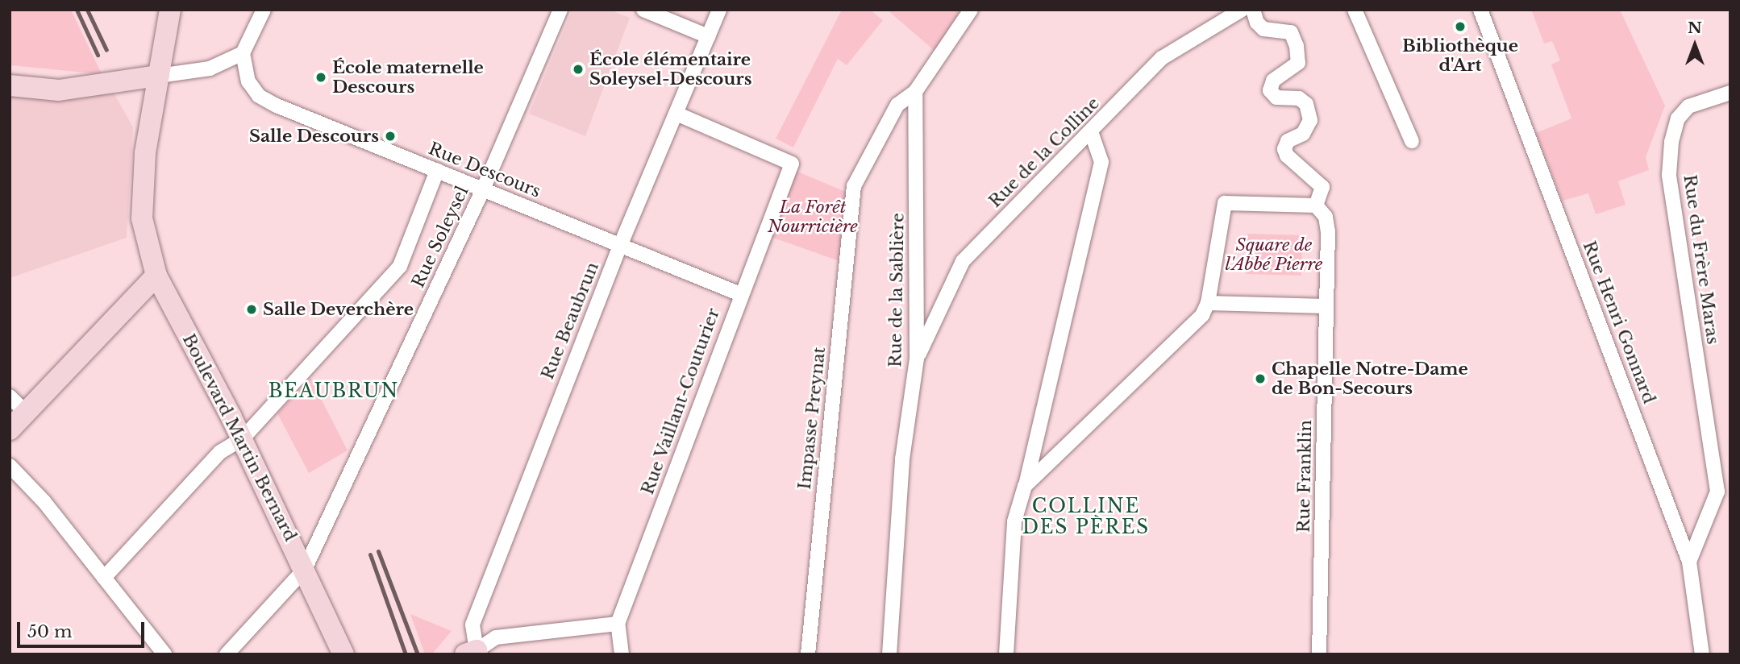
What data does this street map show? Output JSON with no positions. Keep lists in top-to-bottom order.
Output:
{
  "streets": {
    "main road": ["Boulevard Martin Bernard"],
    "street": [
      "Rue de la Colline",
      "Rue Descours",
      "Rue Soleysel",
      "Rue du Frère Maras",
      "Rue de la Sablière",
      "Rue Beaubrun",
      "Rue Henri Gonnard",
      "Rue Vaillant-Couturier",
      "Impasse Preynat",
      "Rue Franklin"
    ]
  },
  "crossings": [
    ["Rue de la Colline", "Rue de la Sablière"],
    ["Rue Descours", "Rue Soleysel"],
    ["Rue Descours", "Rue Beaubrun"],
    ["Rue Descours", "Rue Vaillant-Couturier"],
    ["Rue Soleysel", "Boulevard Martin Bernard"],
    ["Rue du Frère Maras", "Rue Henri Gonnard"],
    ["Rue de la Sablière", "Impasse Preynat"],
    ["Rue Beaubrun", "Rue Vaillant-Couturier"]
  ],
  "districts": ["BEAUBRUN", "COLLINE DES PÈRES"],
  "parks": ["La Forêt Nourricière", "Square de l'Abbé Pierre"],
  "places": [
    "Bibliothèque d'Art",
    "École élémentaire Soleysel-Descours",
    "École maternelle Descours",
    "Salle Descours",
    "Salle Deverchère",
    "Chapelle Notre-Dame de Bon-Secours"
  ],
  "scale_bar": "50 m",
  "north": "top"
}
